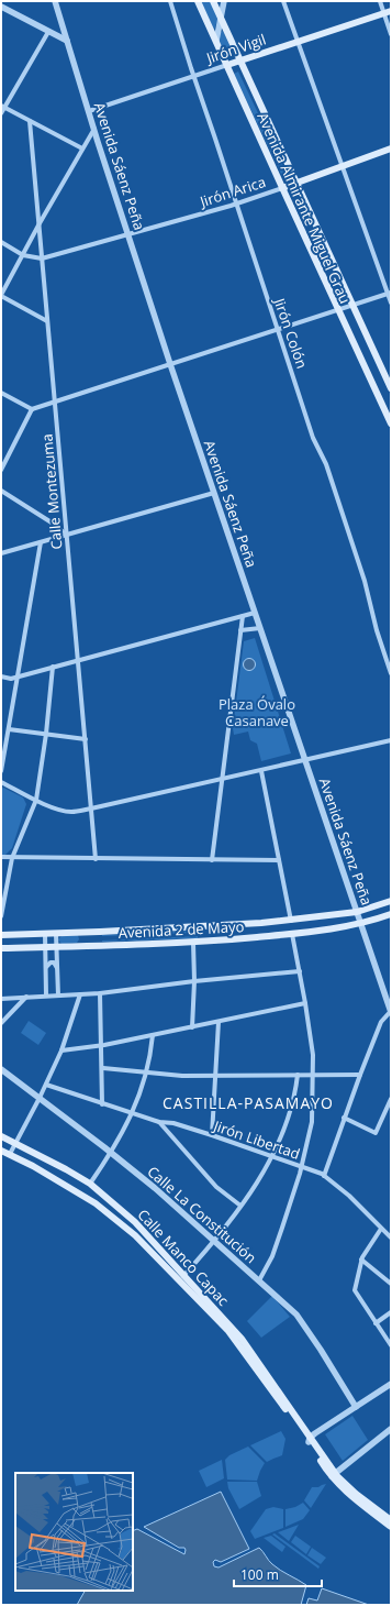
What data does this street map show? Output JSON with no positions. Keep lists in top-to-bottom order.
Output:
{
  "streets": {
    "main road": [
      "Jirón Vigil",
      "Jirón Arica",
      "Avenida Almirante Miguel Grau",
      "Avenida 2 de Mayo",
      "Calle Manco Capac"
    ],
    "street": [
      "Avenida Sáenz Peña",
      "Jirón Colón",
      "Calle Montezuma",
      "Jirón Libertad",
      "Calle La Constitución"
    ]
  },
  "crossings": [
    ["Jirón Vigil", "Avenida Sáenz Peña"],
    ["Jirón Vigil", "Avenida Almirante Miguel Grau"],
    ["Jirón Vigil", "Jirón Colón"],
    ["Avenida Sáenz Peña", "Jirón Arica"],
    ["Avenida Sáenz Peña", "Avenida 2 de Mayo"],
    ["Jirón Arica", "Avenida Almirante Miguel Grau"],
    ["Jirón Arica", "Jirón Colón"],
    ["Jirón Arica", "Calle Montezuma"]
  ],
  "districts": ["CASTILLA-PASAMAYO"],
  "parks": ["Plaza Óvalo Casanave"],
  "scale_bar": "100 m"
}
